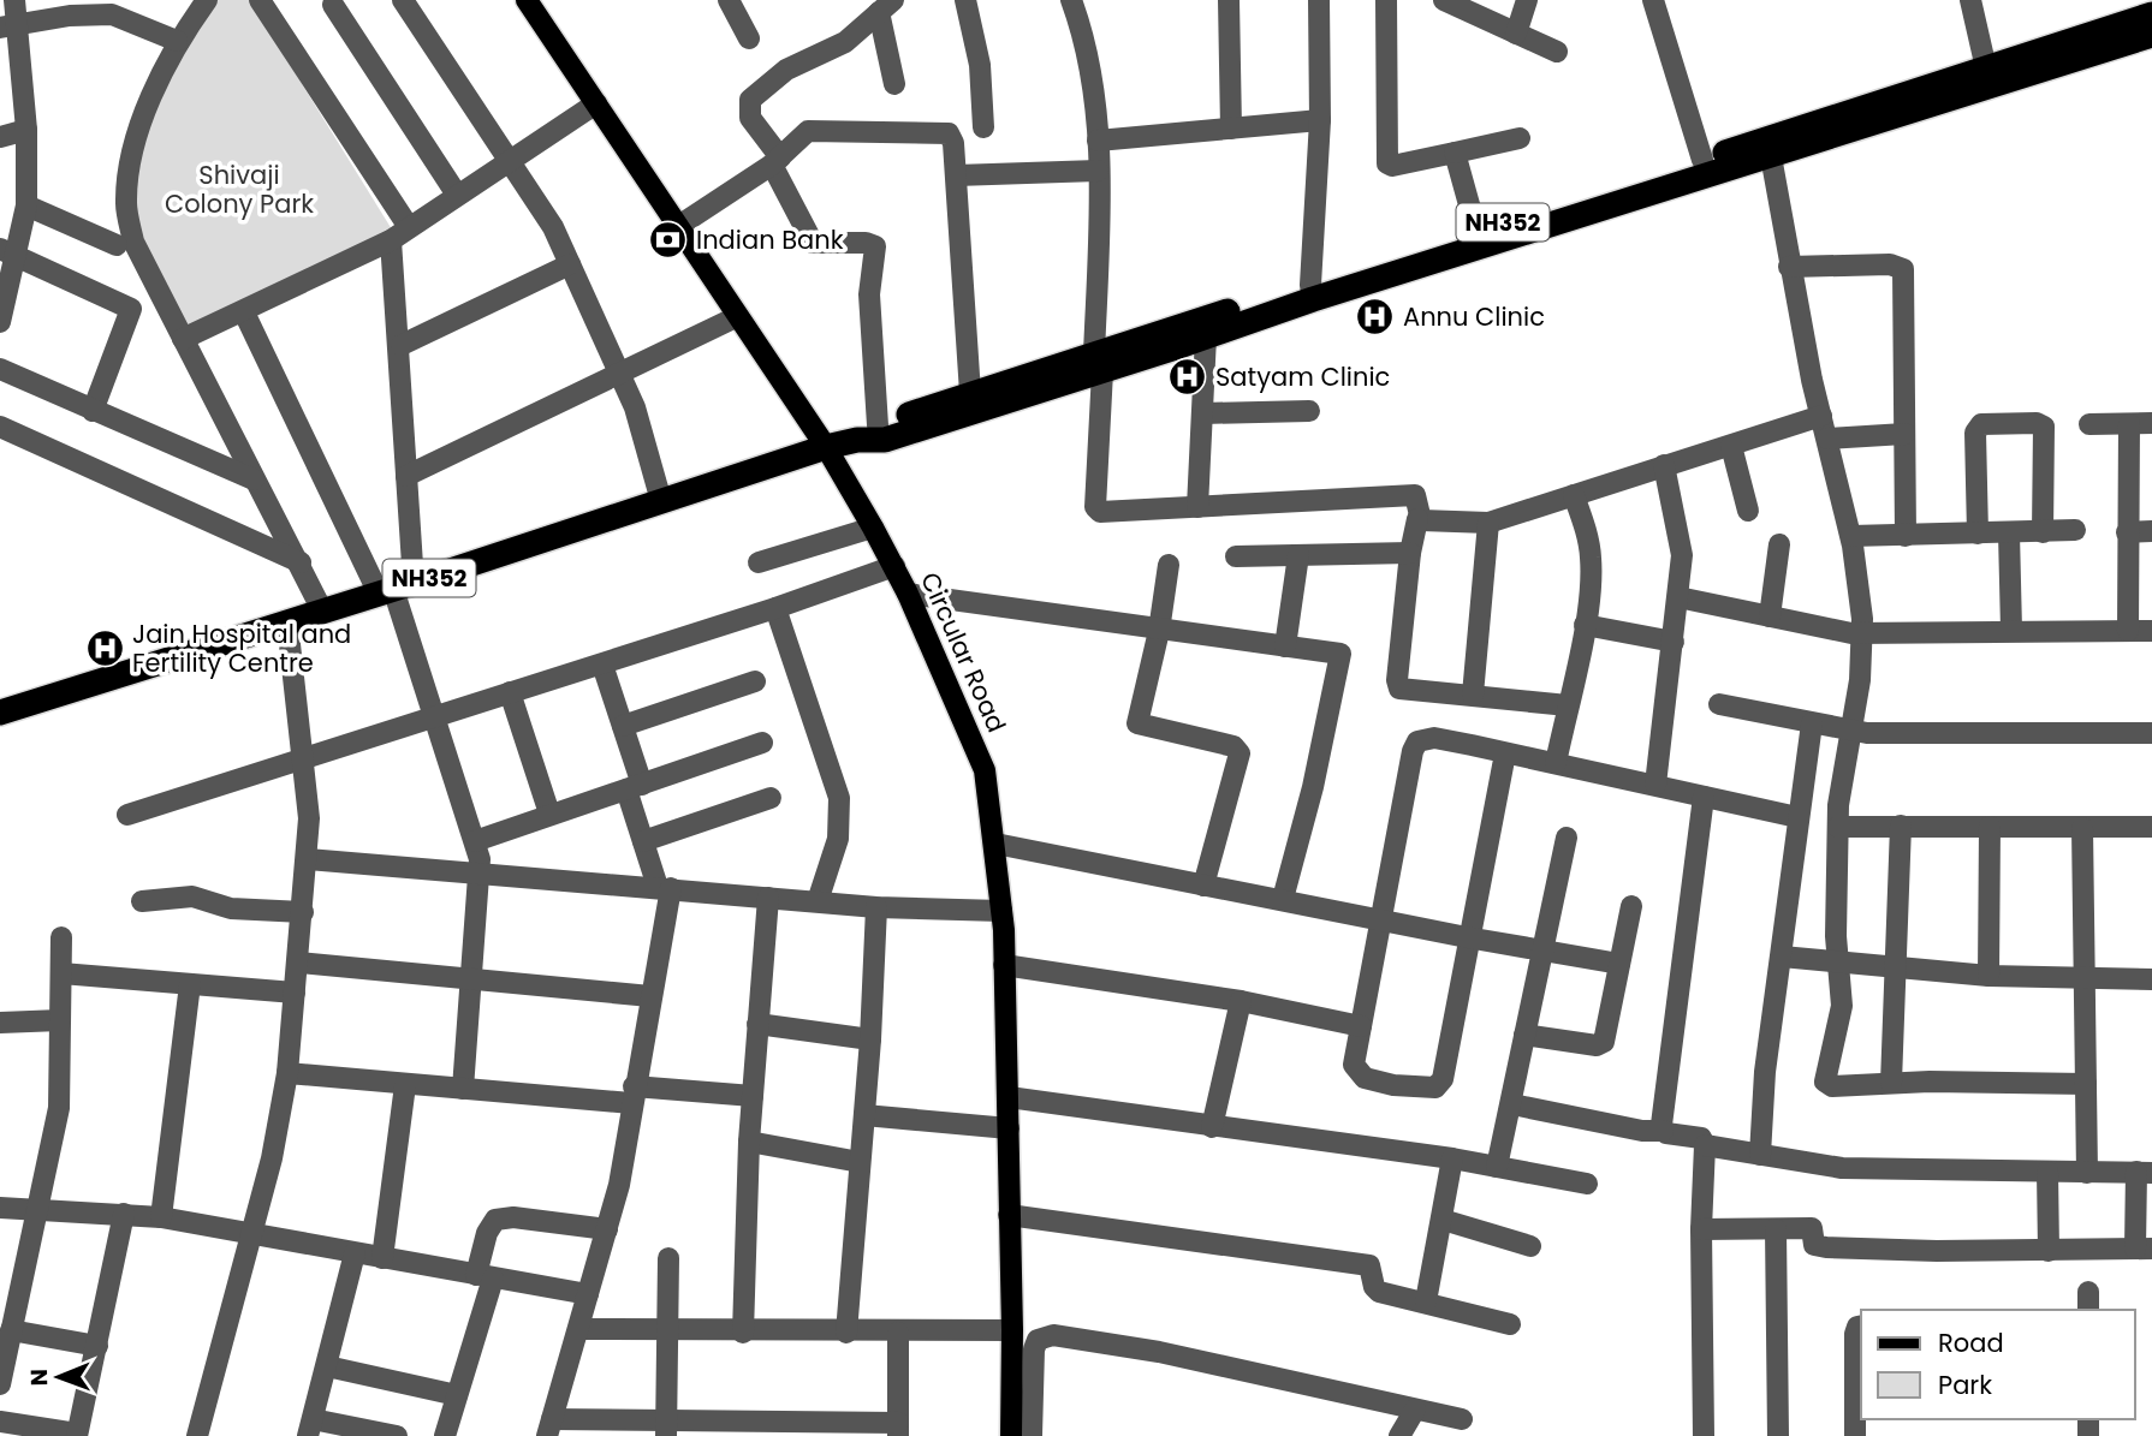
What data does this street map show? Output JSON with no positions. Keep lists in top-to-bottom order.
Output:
{
  "streets": {
    "highway": ["NH352"],
    "main road": ["Circular Road"]
  },
  "crossings": [
    ["NH352", "Circular Road"]
  ],
  "parks": ["Shivaji Colony Park"],
  "places": {
    "bank": ["Indian Bank"],
    "hospital": ["Annu Clinic", "Satyam Clinic", "Jain Hospital and Fertility Centre"]
  },
  "legend": ["Road", "Park"],
  "north": "left"
}
